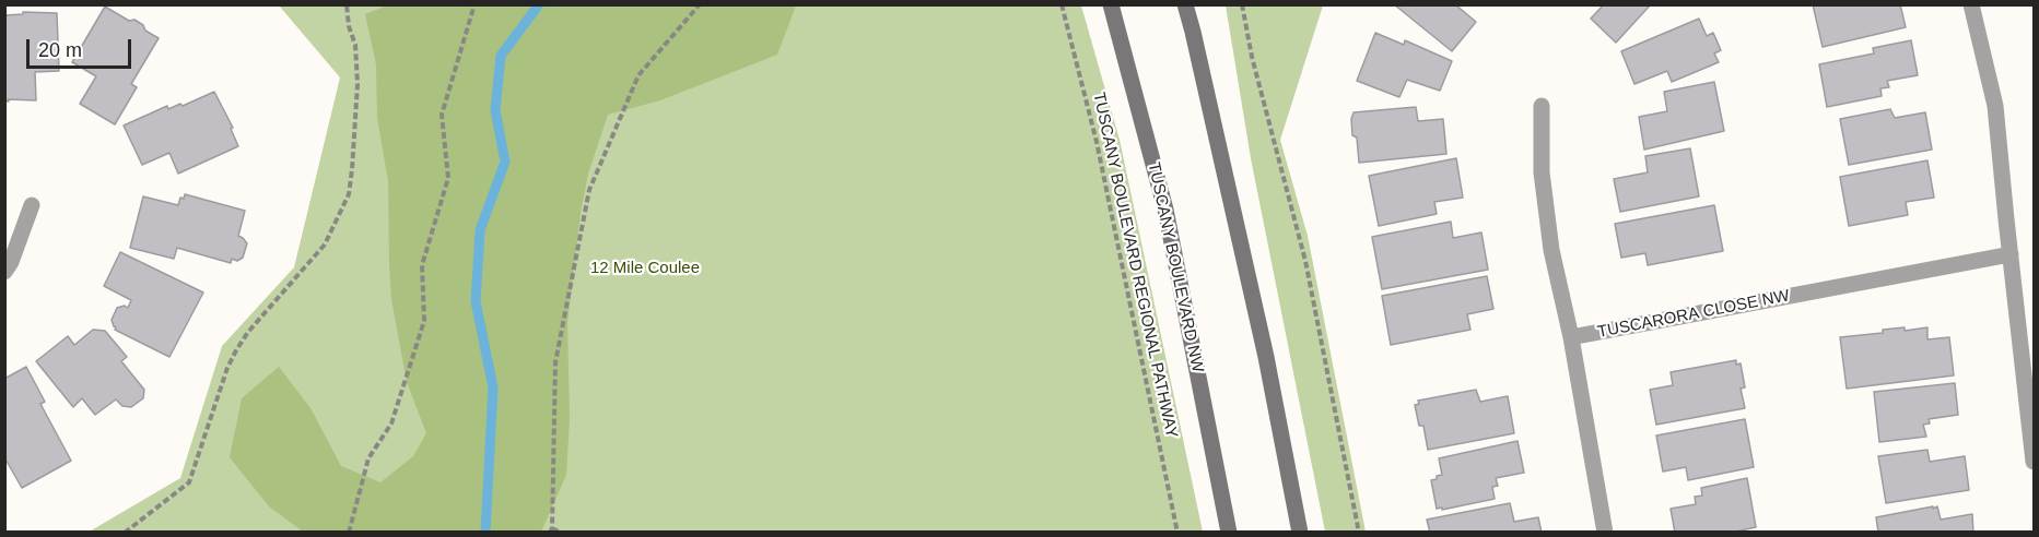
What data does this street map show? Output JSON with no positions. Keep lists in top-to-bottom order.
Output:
{
  "streets": {
    "street": ["TUSCANY BOULEVARD NW", "TUSCARORA CLOSE NW"],
    "path": ["TUSCANY BOULEVARD REGIONAL PATHWAY"]
  },
  "parks": ["12 Mile Coulee"],
  "scale_bar": "20 m"
}
